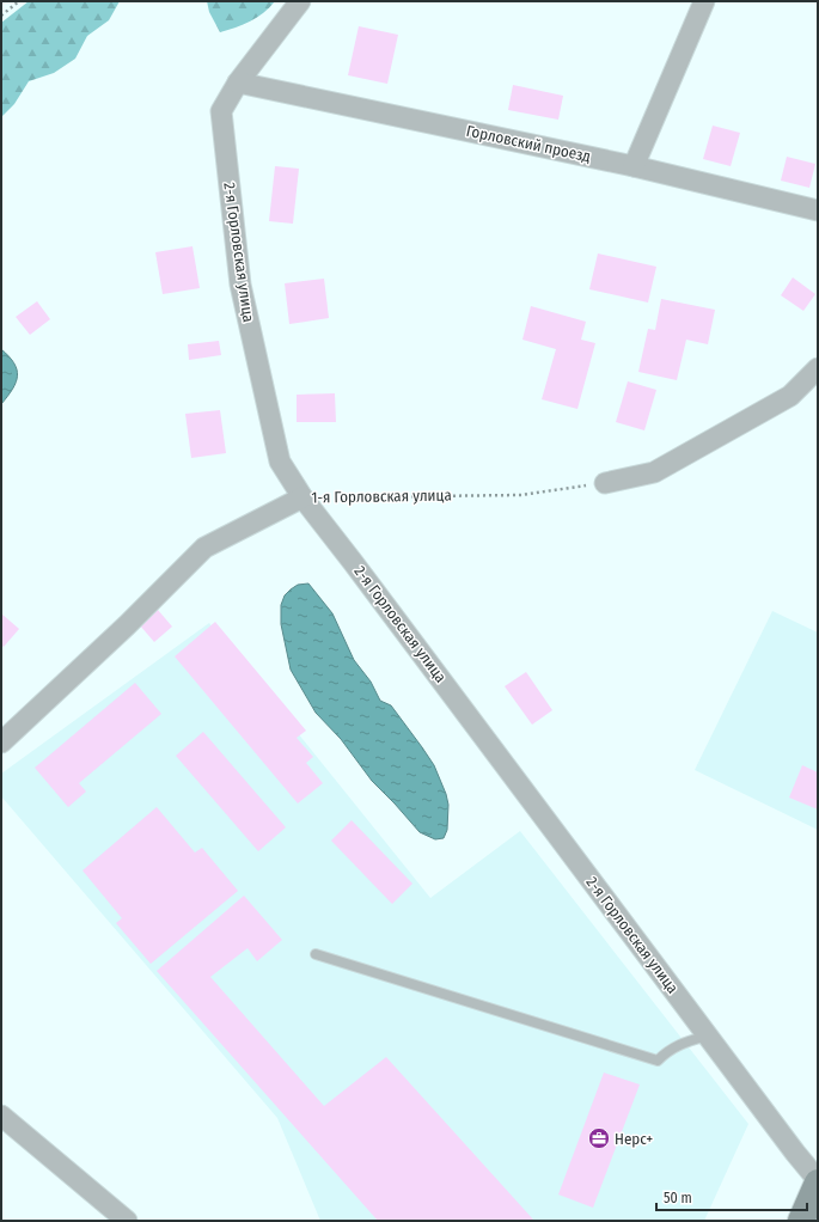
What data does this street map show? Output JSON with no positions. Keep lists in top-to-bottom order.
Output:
{
  "streets": {
    "street": ["Горловский проезд", "2-я Горловская улица", "1-я Горловская улица"]
  },
  "crossings": [
    ["Горловский проезд", "2-я Горловская улица"],
    ["2-я Горловская улица", "1-я Горловская улица"]
  ],
  "places": {
    "office": ["Нерс+"]
  },
  "scale_bar": "50 m"
}
